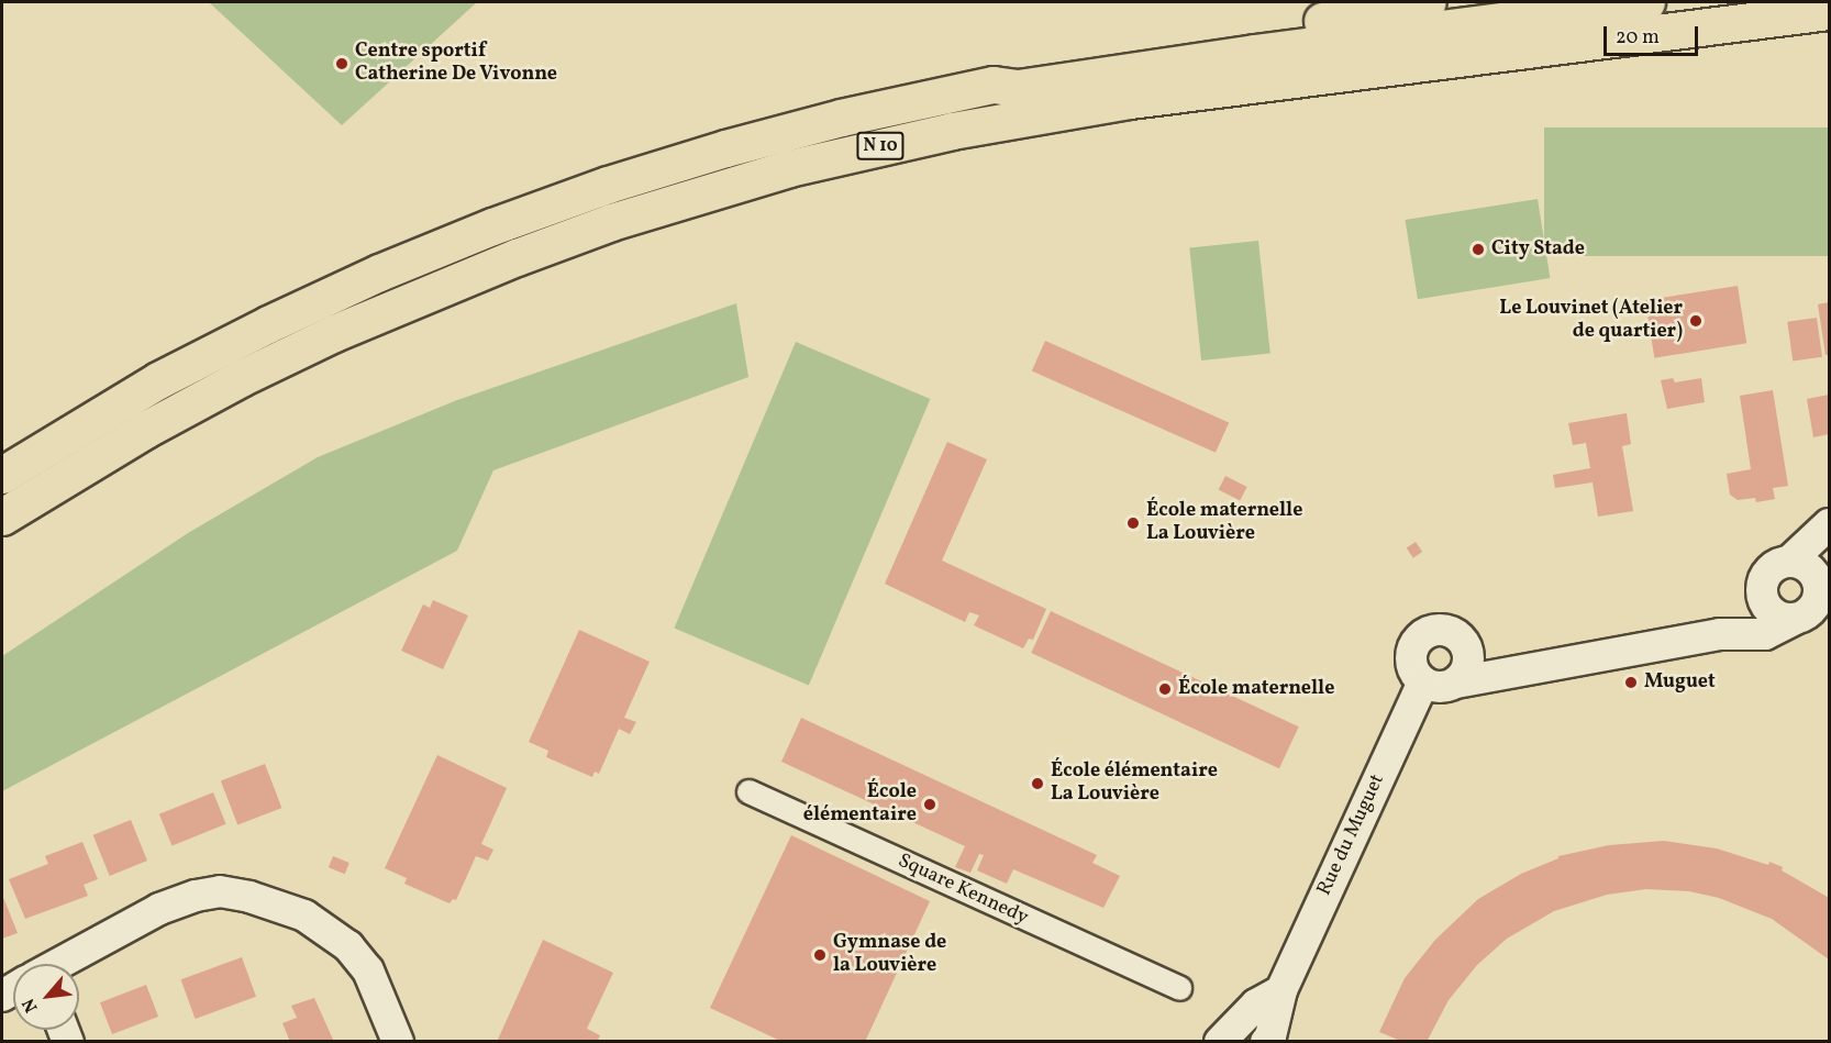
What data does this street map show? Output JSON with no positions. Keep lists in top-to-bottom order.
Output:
{
  "streets": {
    "main road": ["N 10"],
    "street": ["Rue du Muguet", "Square Kennedy"]
  },
  "places": [
    "Centre sportif Catherine De Vivonne",
    "City Stade",
    "Le Louvinet (Atelier de quartier)",
    "École maternelle La Louvière",
    "Muguet",
    "École maternelle",
    "École élémentaire La Louvière",
    "École élémentaire",
    "Gymnase de la Louvière"
  ],
  "scale_bar": "20 m",
  "north": "bottom left"
}
